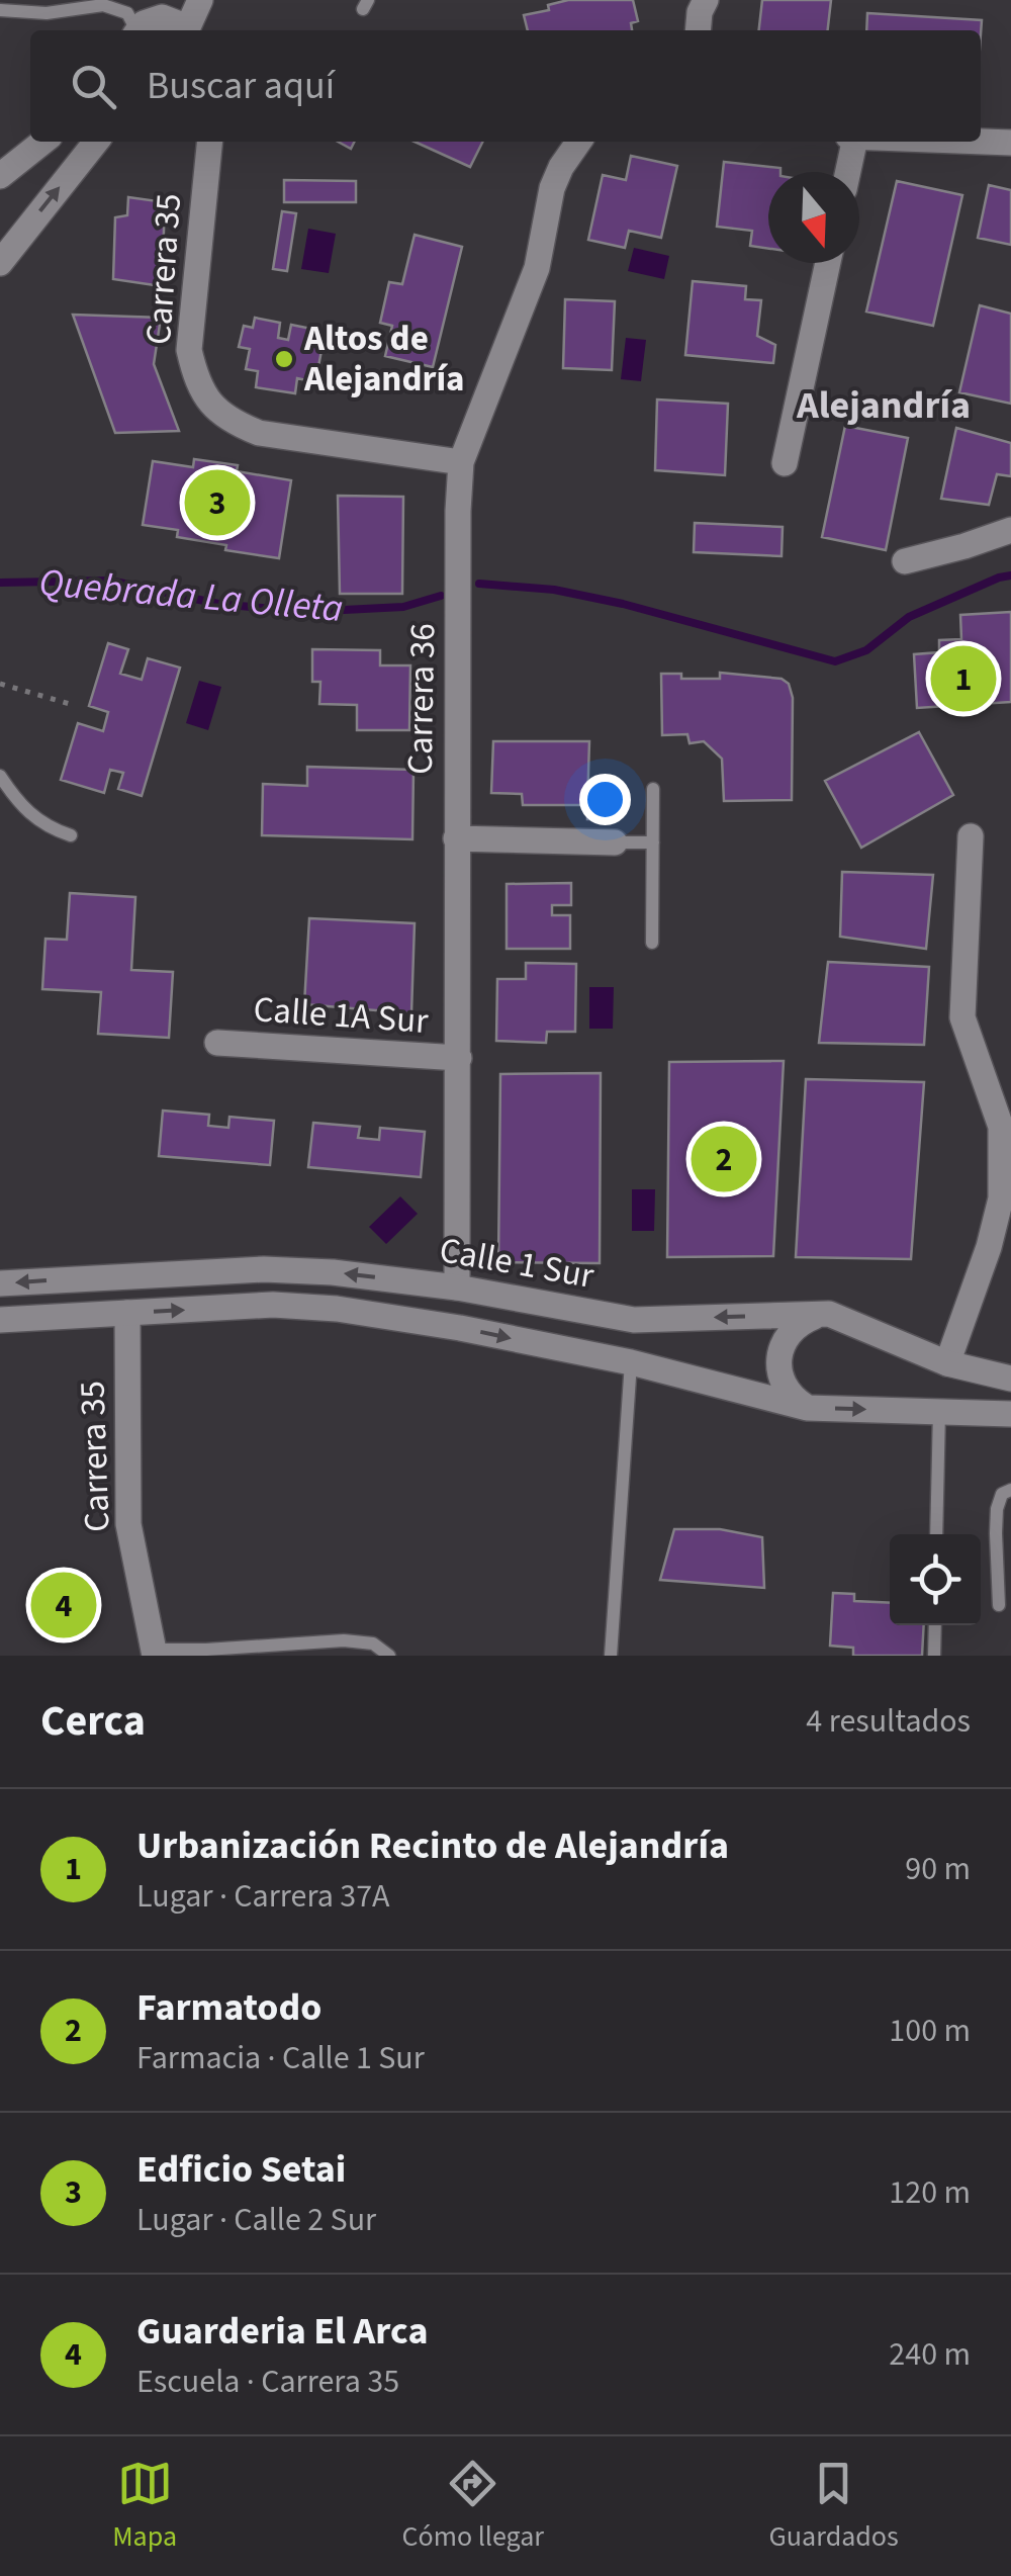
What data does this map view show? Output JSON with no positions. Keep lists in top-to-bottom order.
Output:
{
  "streets": {
    "street": [
      "Carrera 35",
      "Carrera 36",
      "Calle 1A Sur",
      "Calle 1 Sur"
    ]
  },
  "crossings": [
    ["Carrera 35", "Carrera 36"],
    ["Carrera 35", "Calle 1 Sur"],
    ["Carrera 36", "Calle 1A Sur"],
    ["Carrera 36", "Calle 1 Sur"]
  ],
  "districts": ["Alejandría"],
  "water": ["Quebrada La Olleta"],
  "places": ["Altos de Alejandría"],
  "north": "bottom",
  "page": {
    "search": "Buscar aquí",
    "pins": [
      "3",
      "1",
      "2",
      "4"
    ],
    "heading": ["Cerca", "4 resultados"],
    "list": [
      {
        "mark": "1",
        "name": "Urbanización Recinto de Alejandría",
        "note": "Lugar · Carrera 37A",
        "value": "90 m"
      },
      {
        "mark": "2",
        "name": "Farmatodo",
        "note": "Farmacia · Calle 1 Sur",
        "value": "100 m"
      },
      {
        "mark": "3",
        "name": "Edficio Setai",
        "note": "Lugar · Calle 2 Sur",
        "value": "120 m"
      },
      {
        "mark": "4",
        "name": "Guarderia El Arca",
        "note": "Escuela · Carrera 35",
        "value": "240 m"
      }
    ],
    "nav": ["Mapa", "Cómo llegar", "Guardados"]
  }
}
